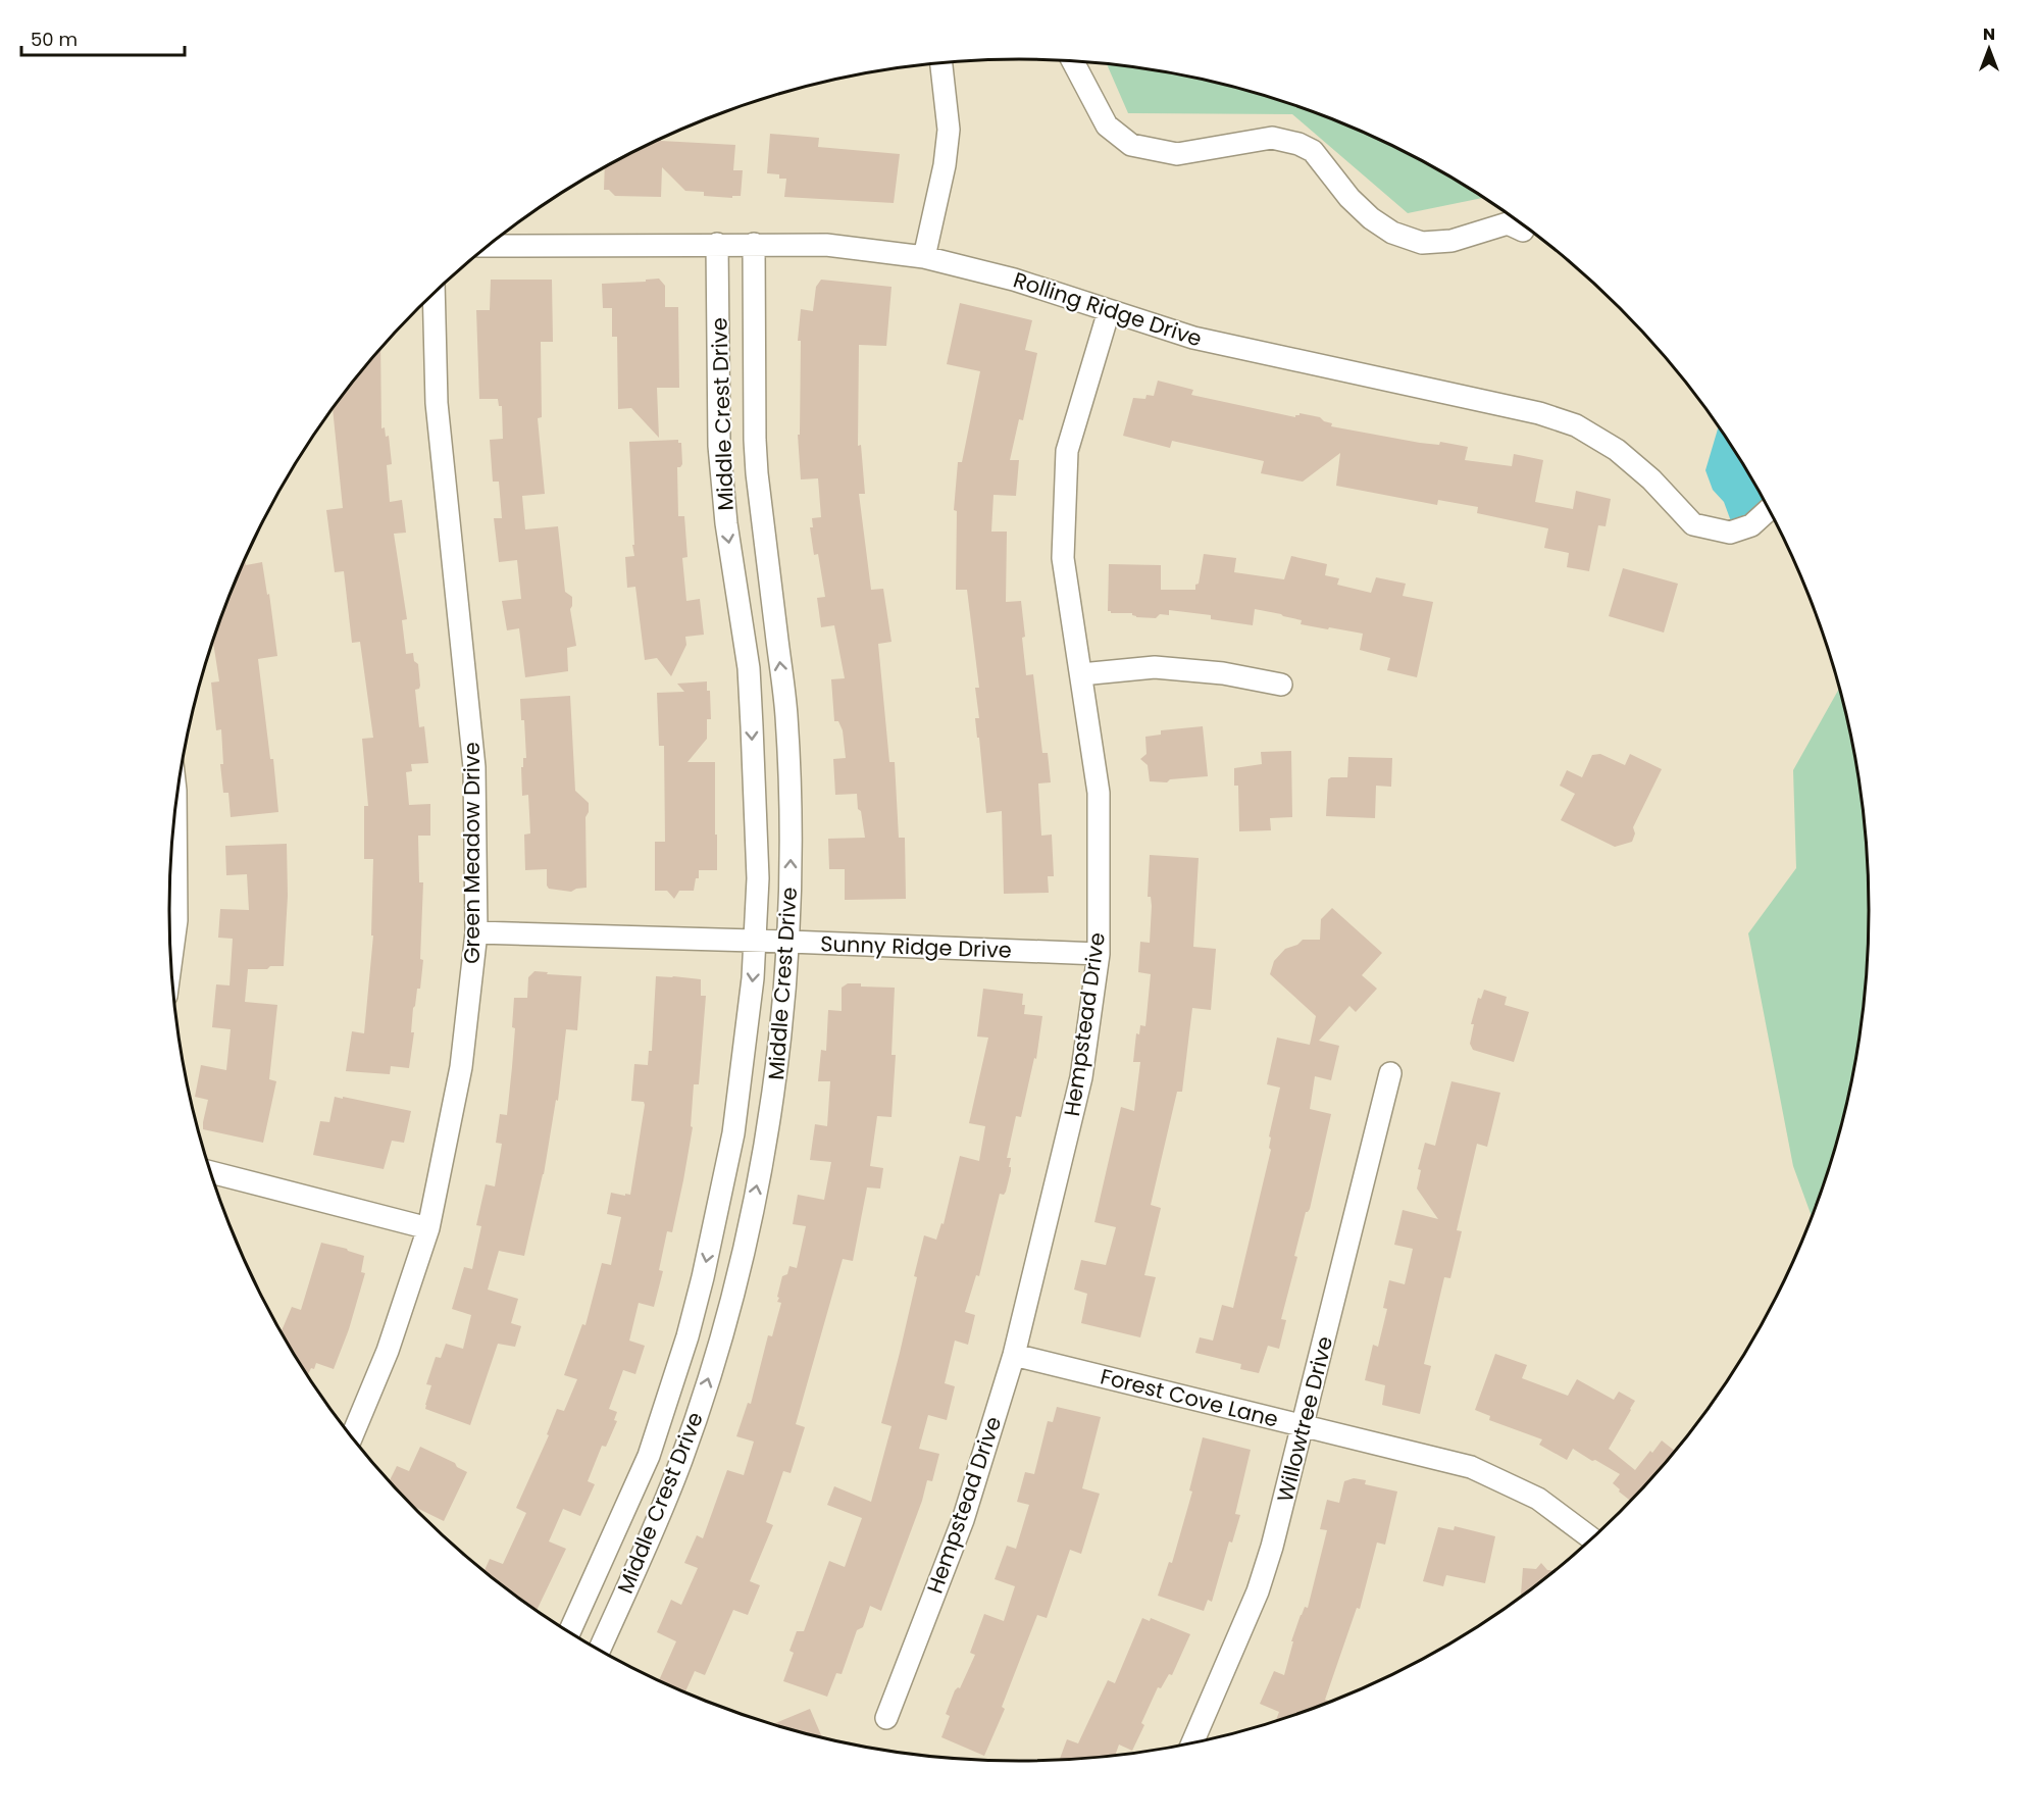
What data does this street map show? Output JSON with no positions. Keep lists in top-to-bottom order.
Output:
{
  "streets": {
    "street": [
      "Rolling Ridge Drive",
      "Middle Crest Drive",
      "Green Meadow Drive",
      "Sunny Ridge Drive",
      "Hempstead Drive",
      "Forest Cove Lane",
      "Willowtree Drive"
    ]
  },
  "crossings": [
    ["Rolling Ridge Drive", "Middle Crest Drive"],
    ["Rolling Ridge Drive", "Hempstead Drive"],
    ["Middle Crest Drive", "Sunny Ridge Drive"],
    ["Green Meadow Drive", "Sunny Ridge Drive"],
    ["Sunny Ridge Drive", "Hempstead Drive"],
    ["Hempstead Drive", "Forest Cove Lane"],
    ["Forest Cove Lane", "Willowtree Drive"]
  ],
  "scale_bar": "50 m",
  "north": "top"
}
